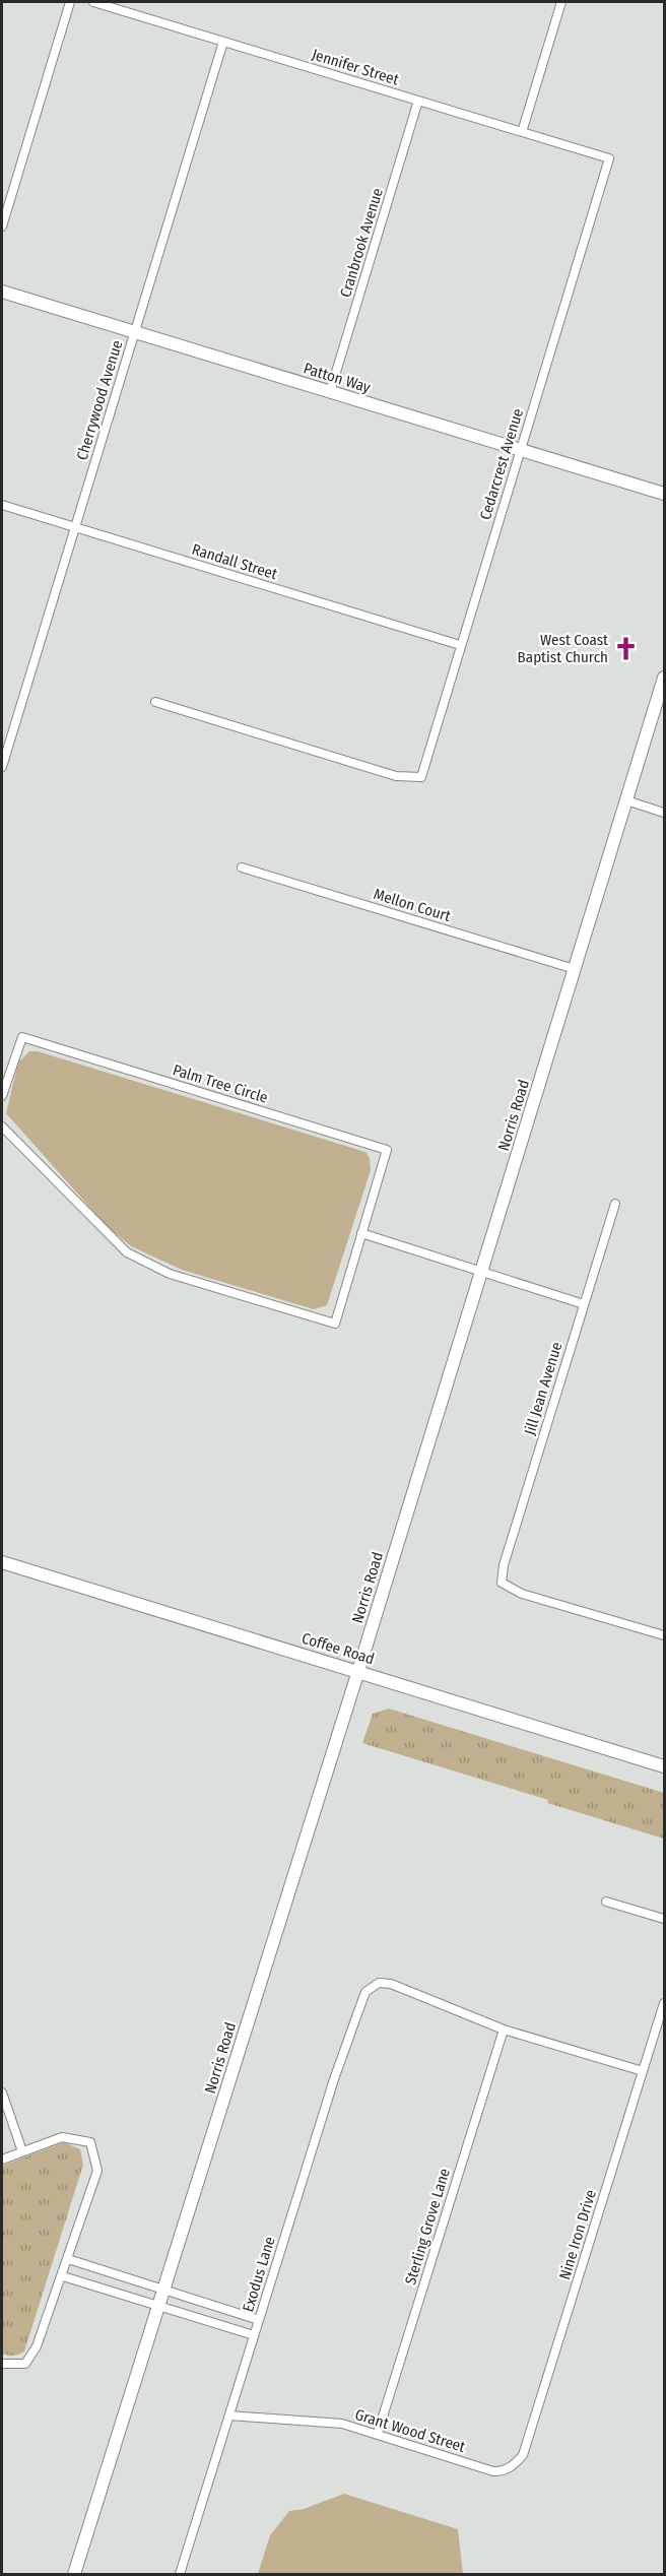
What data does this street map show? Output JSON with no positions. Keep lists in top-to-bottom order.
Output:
{
  "streets": {
    "street": [
      "Jennifer Street",
      "Cranbrook Avenue",
      "Patton Way",
      "Cherrywood Avenue",
      "Cedarcrest Avenue",
      "Randall Street",
      "Mellon Court",
      "Palm Tree Circle",
      "Norris Road",
      "Jill Jean Avenue",
      "Coffee Road",
      "Sterling Grove Lane",
      "Nine Iron Drive",
      "Exodus Lane",
      "Grant Wood Street"
    ]
  },
  "crossings": [
    ["Jennifer Street", "Cranbrook Avenue"],
    ["Jennifer Street", "Cherrywood Avenue"],
    ["Jennifer Street", "Cedarcrest Avenue"],
    ["Cranbrook Avenue", "Patton Way"],
    ["Patton Way", "Cherrywood Avenue"],
    ["Patton Way", "Cedarcrest Avenue"],
    ["Cherrywood Avenue", "Randall Street"],
    ["Cedarcrest Avenue", "Randall Street"],
    ["Mellon Court", "Norris Road"],
    ["Norris Road", "Coffee Road"],
    ["Sterling Grove Lane", "Exodus Lane"],
    ["Sterling Grove Lane", "Grant Wood Street"],
    ["Nine Iron Drive", "Grant Wood Street"],
    ["Exodus Lane", "Grant Wood Street"]
  ],
  "places": {
    "church": ["West Coast Baptist Church"]
  }
}
